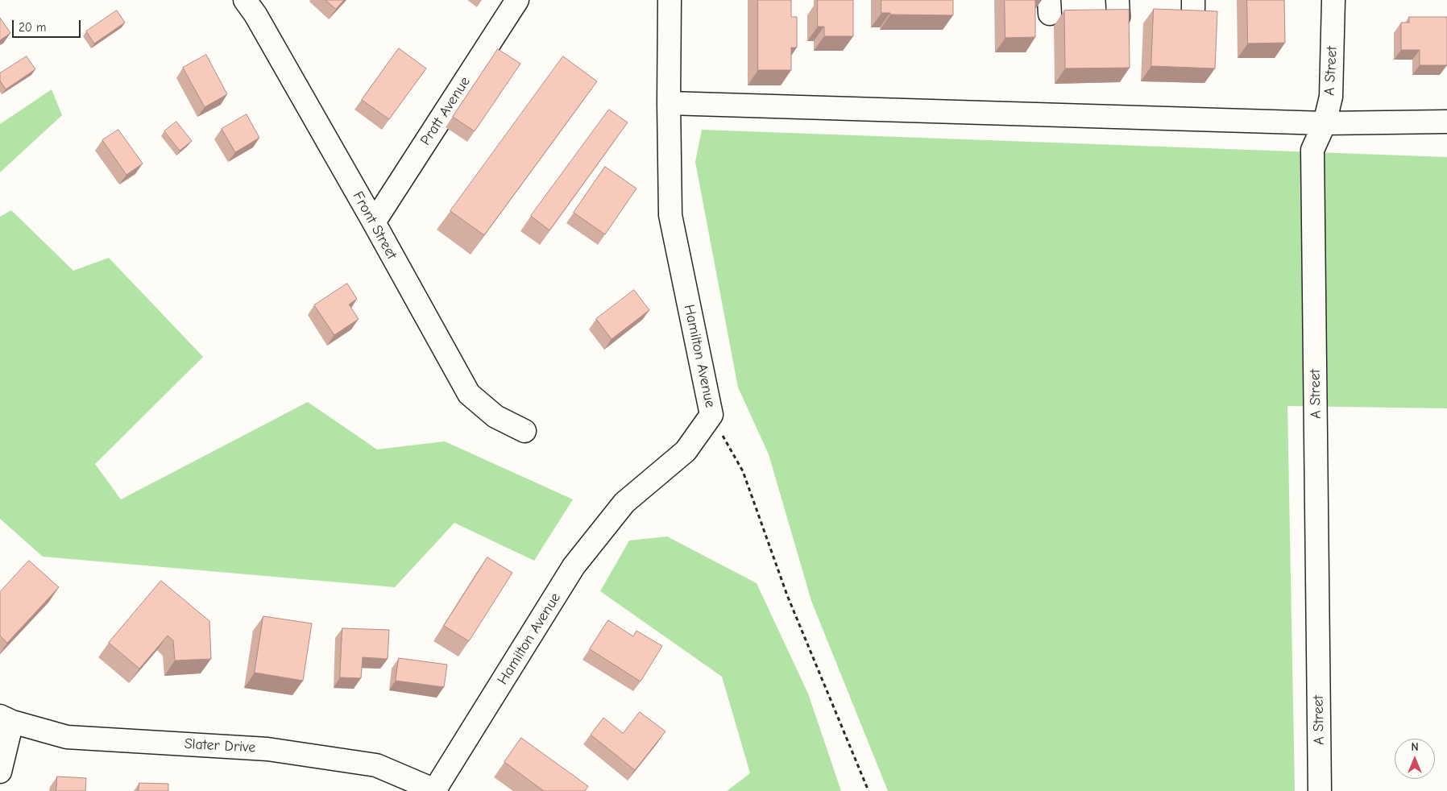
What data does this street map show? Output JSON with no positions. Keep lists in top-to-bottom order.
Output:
{
  "streets": {
    "street": [
      "A Street",
      "Pratt Avenue",
      "Front Street",
      "Hamilton Avenue",
      "Slater Drive"
    ]
  },
  "crossings": [
    ["Pratt Avenue", "Front Street"],
    ["Hamilton Avenue", "Slater Drive"]
  ],
  "scale_bar": "20 m",
  "north": "top"
}
